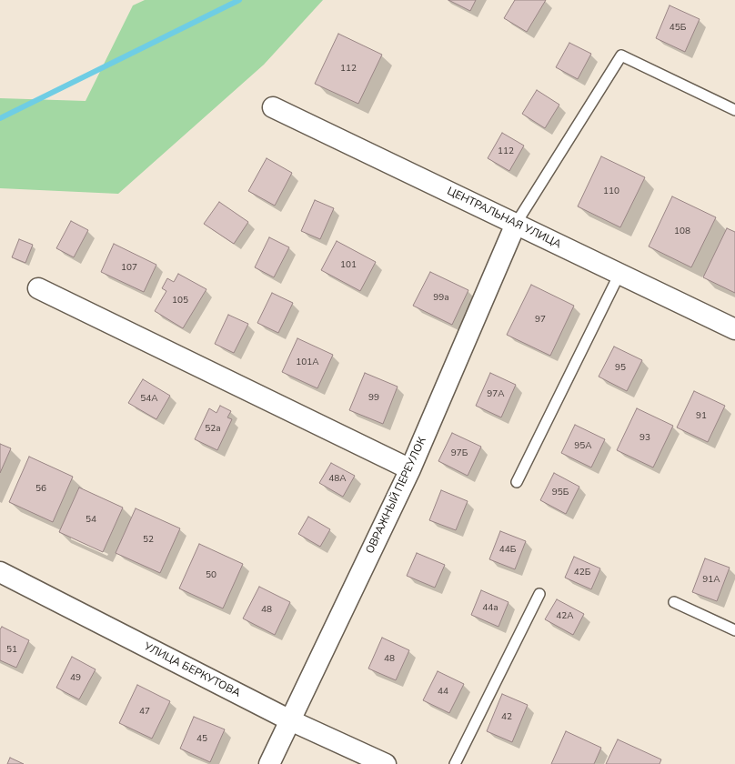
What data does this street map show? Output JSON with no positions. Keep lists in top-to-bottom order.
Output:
{
  "streets": {
    "street": ["ЦЕНТРАЛЬНАЯ УЛИЦА", "ОВРАЖНЫЙ ПЕРЕУЛОК", "УЛИЦА БЕРКУТОВА"]
  },
  "crossings": [
    ["ЦЕНТРАЛЬНАЯ УЛИЦА", "ОВРАЖНЫЙ ПЕРЕУЛОК"],
    ["ОВРАЖНЫЙ ПЕРЕУЛОК", "УЛИЦА БЕРКУТОВА"]
  ],
  "house_numbers": [
    "45Б",
    "112",
    "112",
    "110",
    "108",
    "101",
    "107",
    "99а",
    "105",
    "97",
    "101А",
    "95",
    "97А",
    "99",
    "54А",
    "91",
    "52а",
    "93",
    "95А",
    "97Б",
    "48А",
    "56",
    "95Б",
    "54",
    "52",
    "44Б",
    "42Б",
    "50",
    "91А",
    "44а",
    "48",
    "42А",
    "51",
    "48",
    "49",
    "44",
    "47",
    "42",
    "45"
  ]
}
